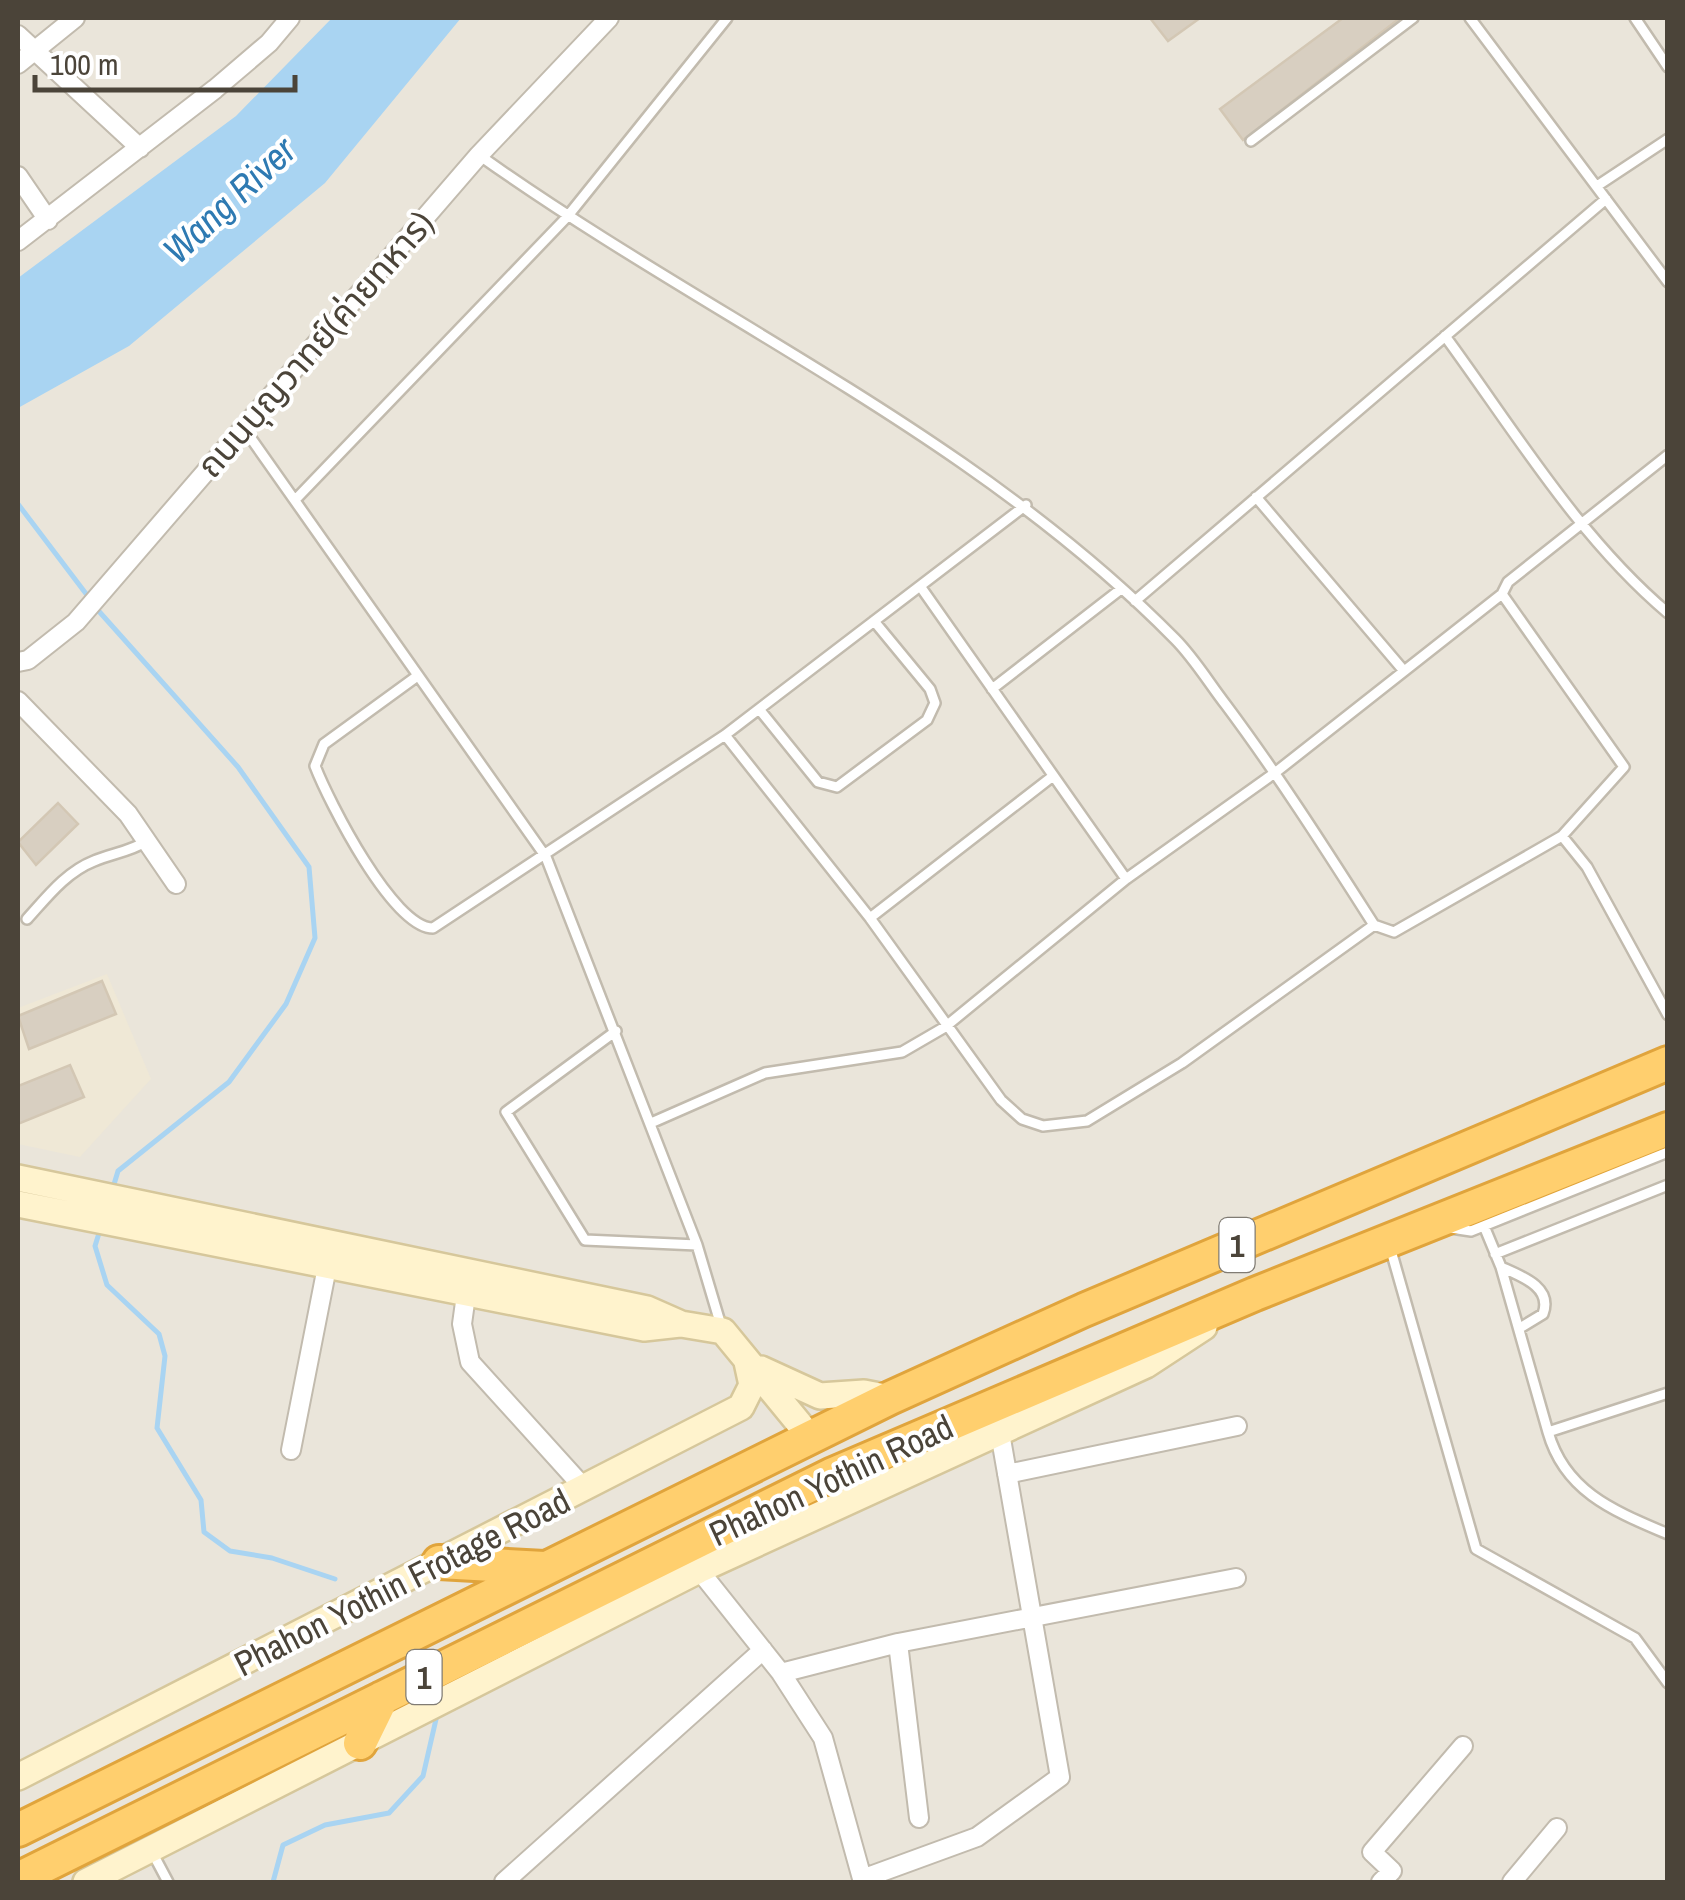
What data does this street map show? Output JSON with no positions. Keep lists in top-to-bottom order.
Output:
{
  "streets": {
    "highway": ["1", "Phahon Yothin Road"],
    "main road": ["Phahon Yothin Frotage Road"],
    "street": ["ถนนบุญวาทย์(ค่ายทหาร)"]
  },
  "crossings": [
    ["1", "Phahon Yothin Road"],
    ["Phahon Yothin Road", "Phahon Yothin Frotage Road"]
  ],
  "water": ["Wang River"],
  "scale_bar": "100 m"
}
